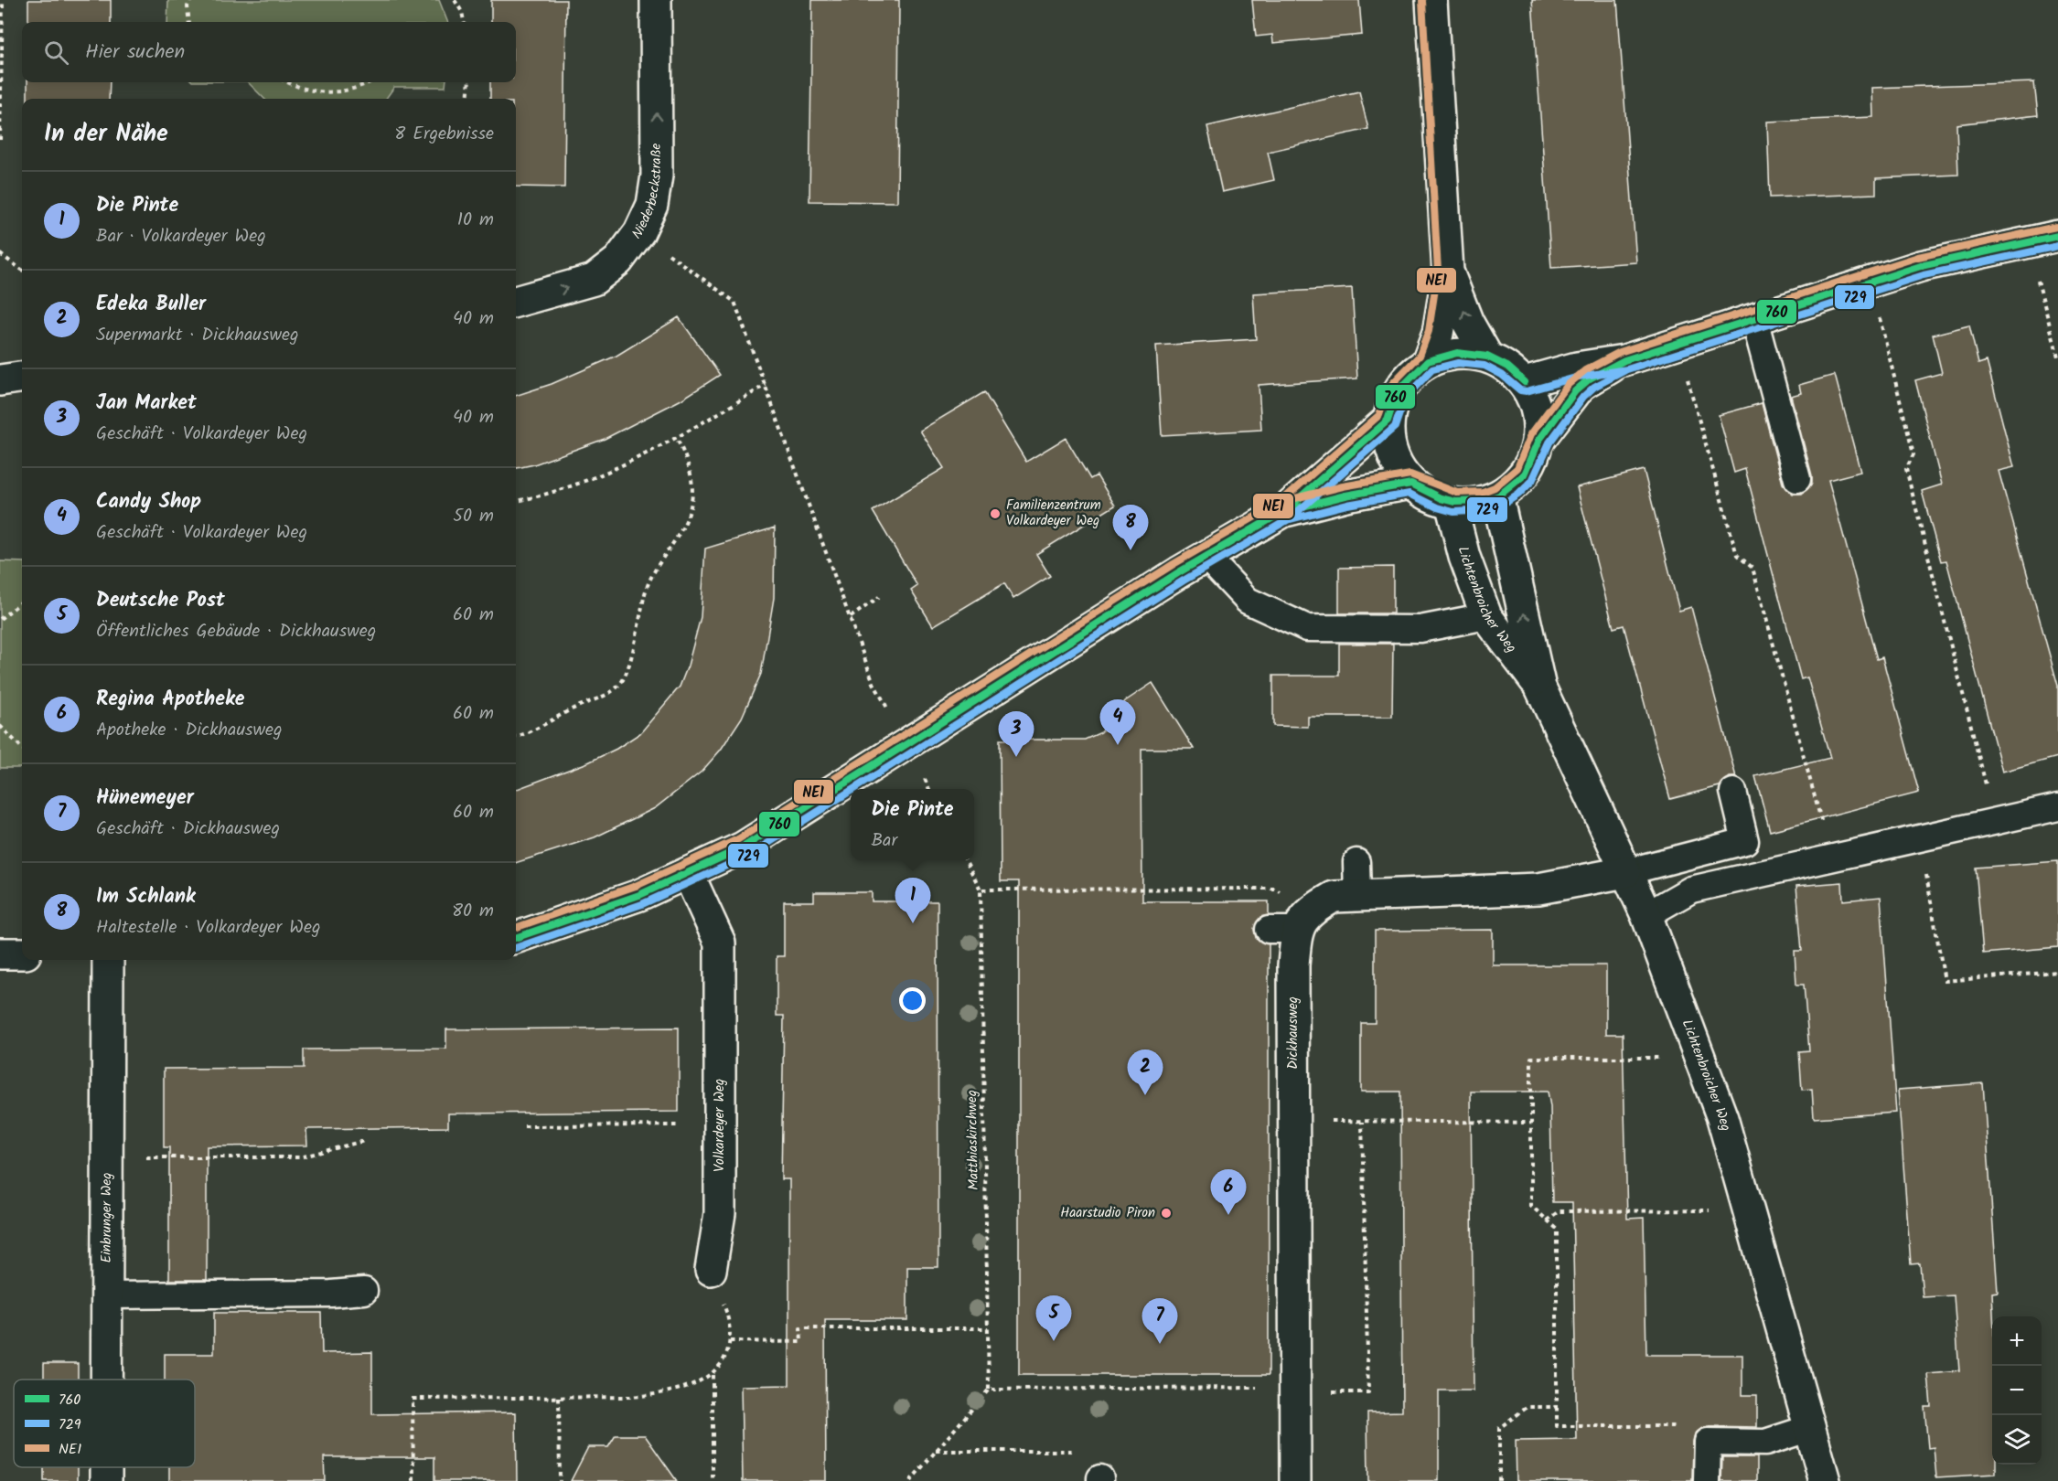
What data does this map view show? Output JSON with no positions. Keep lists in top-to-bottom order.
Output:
{
  "streets": {
    "street": [
      "Niederbeckstraße",
      "Lichtenbroicher Weg",
      "Dickhausweg",
      "Volkardeyer Weg",
      "Einbrunger Weg"
    ],
    "path": ["Matthiaskirchweg"]
  },
  "one_way": ["Niederbeckstraße"],
  "places": ["Familienzentrum Volkardeyer Weg", "Haarstudio Piron"],
  "lines": ["transit line NE1", "transit line 760", "transit line 729"],
  "legend": ["760", "729", "NE1"],
  "page": {
    "search": "Hier suchen",
    "heading": ["In der Nähe", "8 Ergebnisse"],
    "list": [
      {
        "mark": "1",
        "name": "Die Pinte",
        "note": "Bar · Volkardeyer Weg",
        "value": "10 m"
      },
      {
        "mark": "2",
        "name": "Edeka Buller",
        "note": "Supermarkt · Dickhausweg",
        "value": "40 m"
      },
      {
        "mark": "3",
        "name": "Jan Market",
        "note": "Geschäft · Volkardeyer Weg",
        "value": "40 m"
      },
      {
        "mark": "4",
        "name": "Candy Shop",
        "note": "Geschäft · Volkardeyer Weg",
        "value": "50 m"
      },
      {
        "mark": "5",
        "name": "Deutsche Post",
        "note": "Öffentliches Gebäude · Dickhausweg",
        "value": "60 m"
      },
      {
        "mark": "6",
        "name": "Regina Apotheke",
        "note": "Apotheke · Dickhausweg",
        "value": "60 m"
      },
      {
        "mark": "7",
        "name": "Hünemeyer",
        "note": "Geschäft · Dickhausweg",
        "value": "60 m"
      },
      {
        "mark": "8",
        "name": "Im Schlank",
        "note": "Haltestelle · Volkardeyer Weg",
        "value": "80 m"
      }
    ],
    "pins": [
      "8",
      "4",
      "3",
      "1",
      "2",
      "6",
      "5",
      "7"
    ],
    "popup": ["Die Pinte", "Bar"],
    "map_buttons": ["+", "−"]
  }
}
